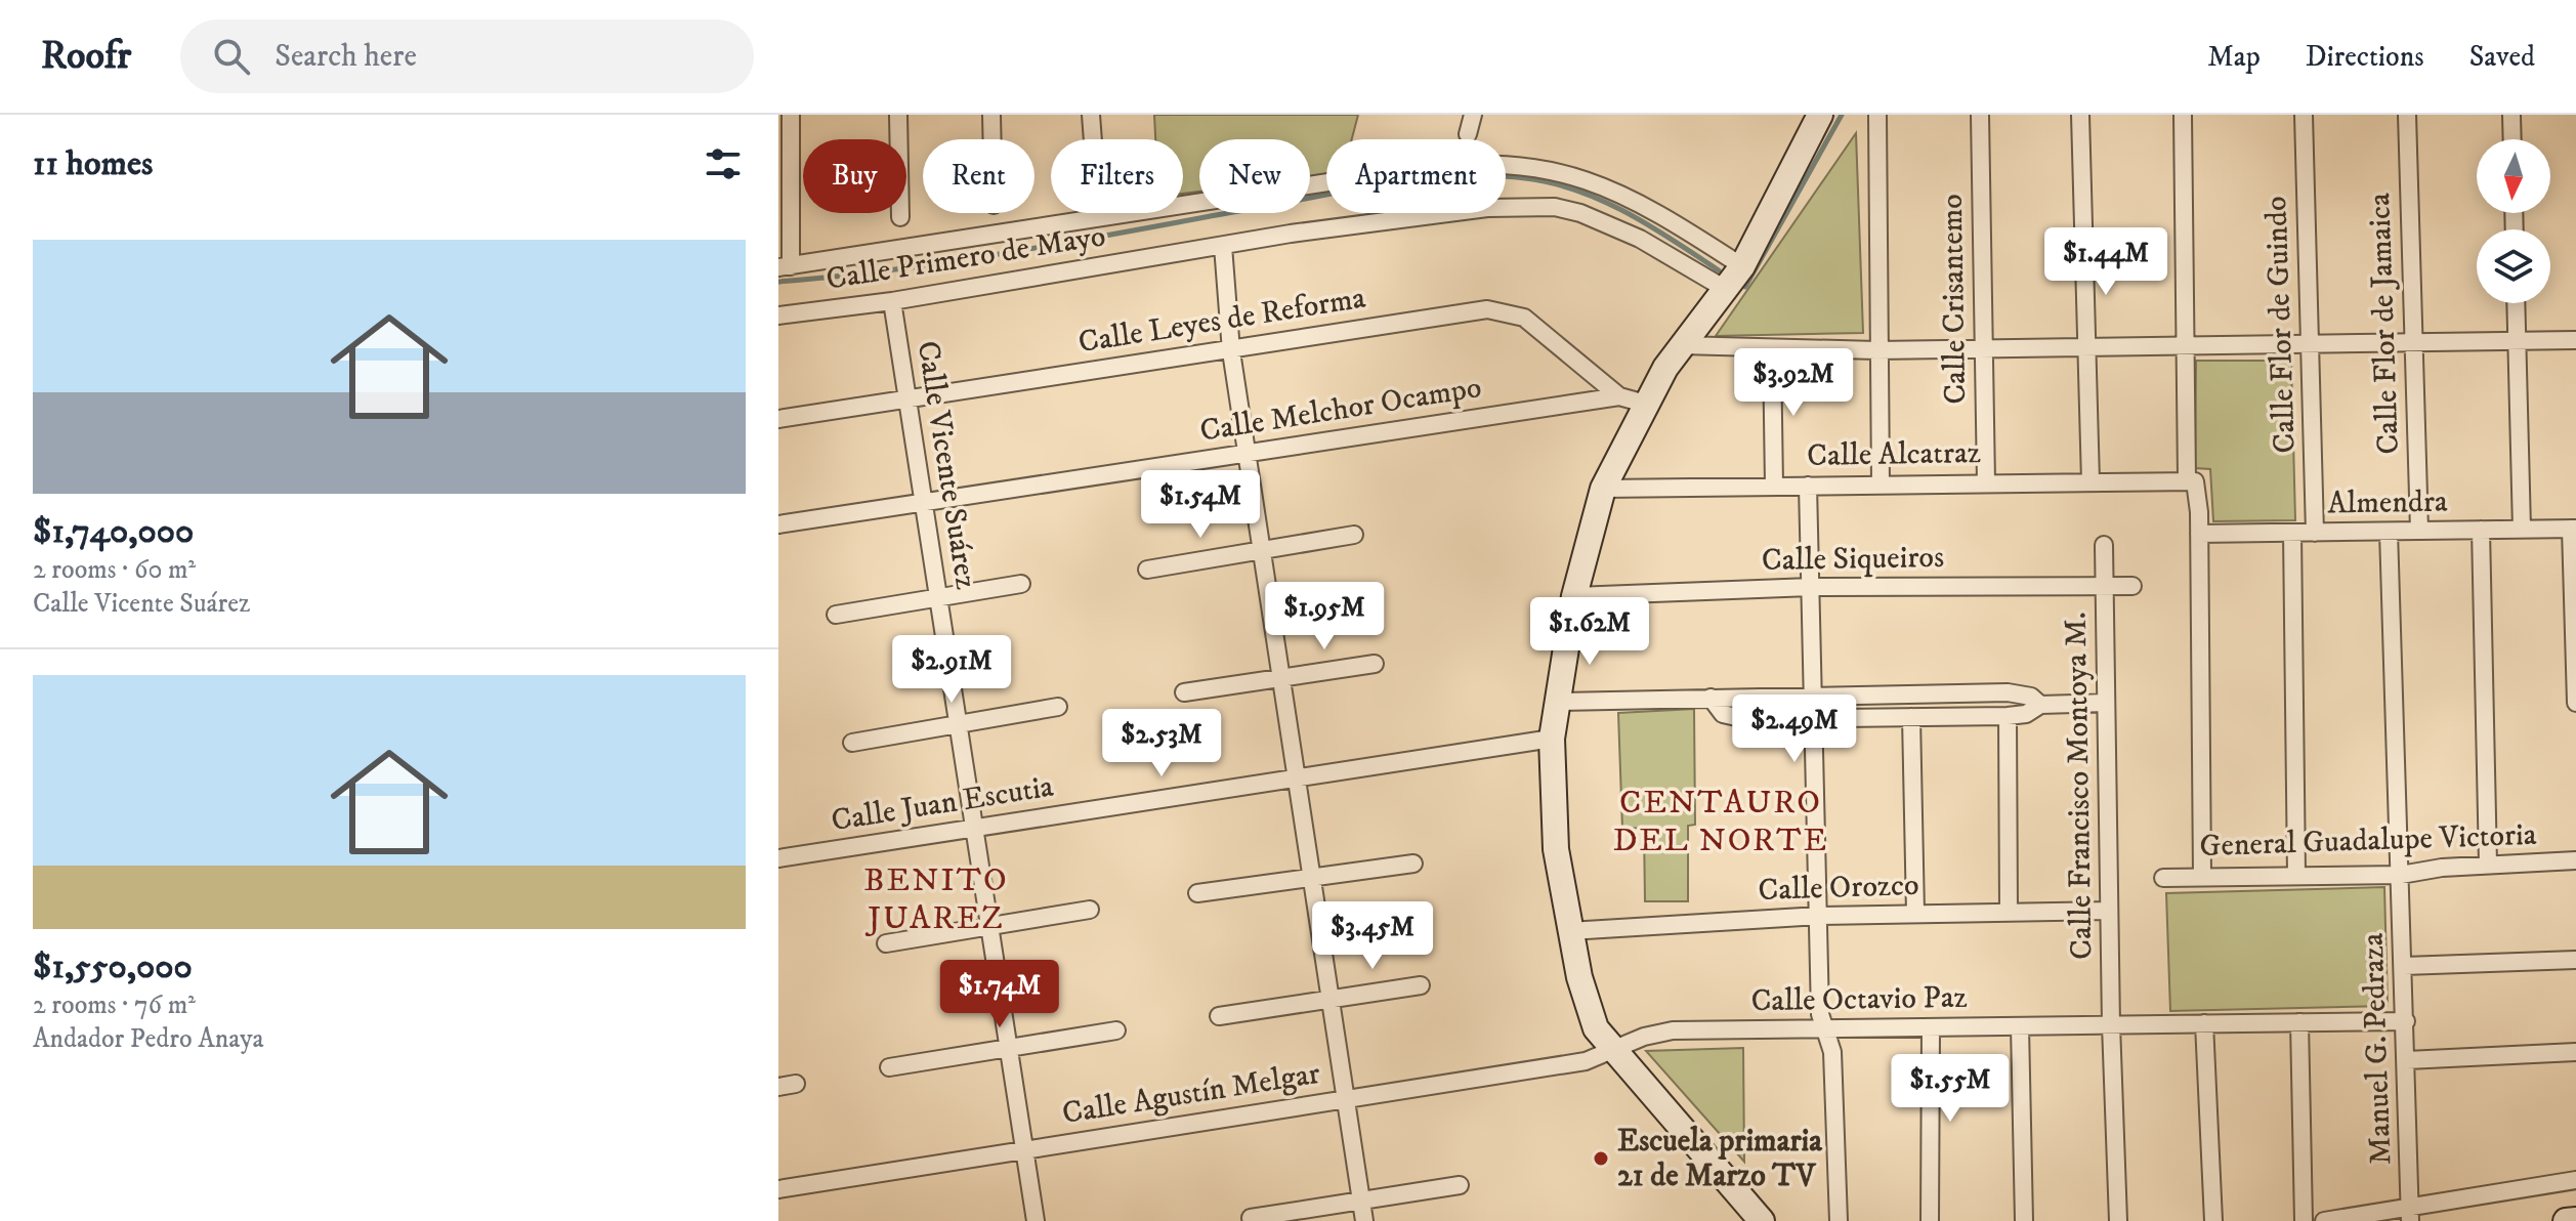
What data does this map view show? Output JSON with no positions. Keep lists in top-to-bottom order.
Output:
{
  "streets": {
    "street": [
      "Calle Primero de Mayo",
      "Calle Crisantemo",
      "Calle Leyes de Reforma",
      "Calle Flor de Jamaica",
      "Calle Flor de Guindo",
      "Calle Melchor Ocampo",
      "Calle Alcatraz",
      "Calle Vicente Suárez",
      "Almendra",
      "Calle Siqueiros",
      "Calle Francisco Montoya M.",
      "Calle Juan Escutia",
      "General Guadalupe Victoria",
      "Calle Orozco",
      "Calle Octavio Paz",
      "Manuel G. Pedraza",
      "Calle Agustín Melgar"
    ]
  },
  "crossings": [
    ["Calle Primero de Mayo", "Calle Vicente Suárez"],
    ["Calle Crisantemo", "Calle Alcatraz"],
    ["Calle Leyes de Reforma", "Calle Melchor Ocampo"],
    ["Calle Leyes de Reforma", "Calle Vicente Suárez"],
    ["Calle Flor de Jamaica", "Almendra"],
    ["Calle Flor de Guindo", "Almendra"],
    ["Calle Melchor Ocampo", "Calle Vicente Suárez"],
    ["Calle Vicente Suárez", "Calle Juan Escutia"],
    ["Calle Vicente Suárez", "Calle Agustín Melgar"],
    ["Almendra", "Manuel G. Pedraza"],
    ["Calle Siqueiros", "Calle Francisco Montoya M."],
    ["Calle Francisco Montoya M.", "Calle Orozco"],
    ["Calle Francisco Montoya M.", "Calle Octavio Paz"],
    ["General Guadalupe Victoria", "Manuel G. Pedraza"],
    ["Calle Octavio Paz", "Manuel G. Pedraza"],
    ["Calle Octavio Paz", "Calle Agustín Melgar"]
  ],
  "districts": ["CENTAURO DEL NORTE", "BENITO JUAREZ"],
  "places": ["Escuela primaria 21 de Marzo TV"],
  "north": "bottom",
  "page": {
    "header": "Roofr",
    "search": "Search here",
    "nav": ["Map", "Directions", "Saved"],
    "heading": "11 homes",
    "chip": [
      "Buy",
      "Rent",
      "Filters",
      "New",
      "Apartment"
    ],
    "list": [
      {
        "name": "$1,740,000",
        "note": "2 rooms · 60 m² · Calle Vicente Suárez"
      },
      {
        "name": "$1,550,000",
        "note": "2 rooms · 76 m² · Andador Pedro Anaya"
      }
    ],
    "price": [
      "$1.44M",
      "$3.92M",
      "$1.54M",
      "$1.95M",
      "$1.62M",
      "$2.91M",
      "$2.49M",
      "$2.53M",
      "$3.45M",
      "$1.74M",
      "$1.55M"
    ]
  }
}
